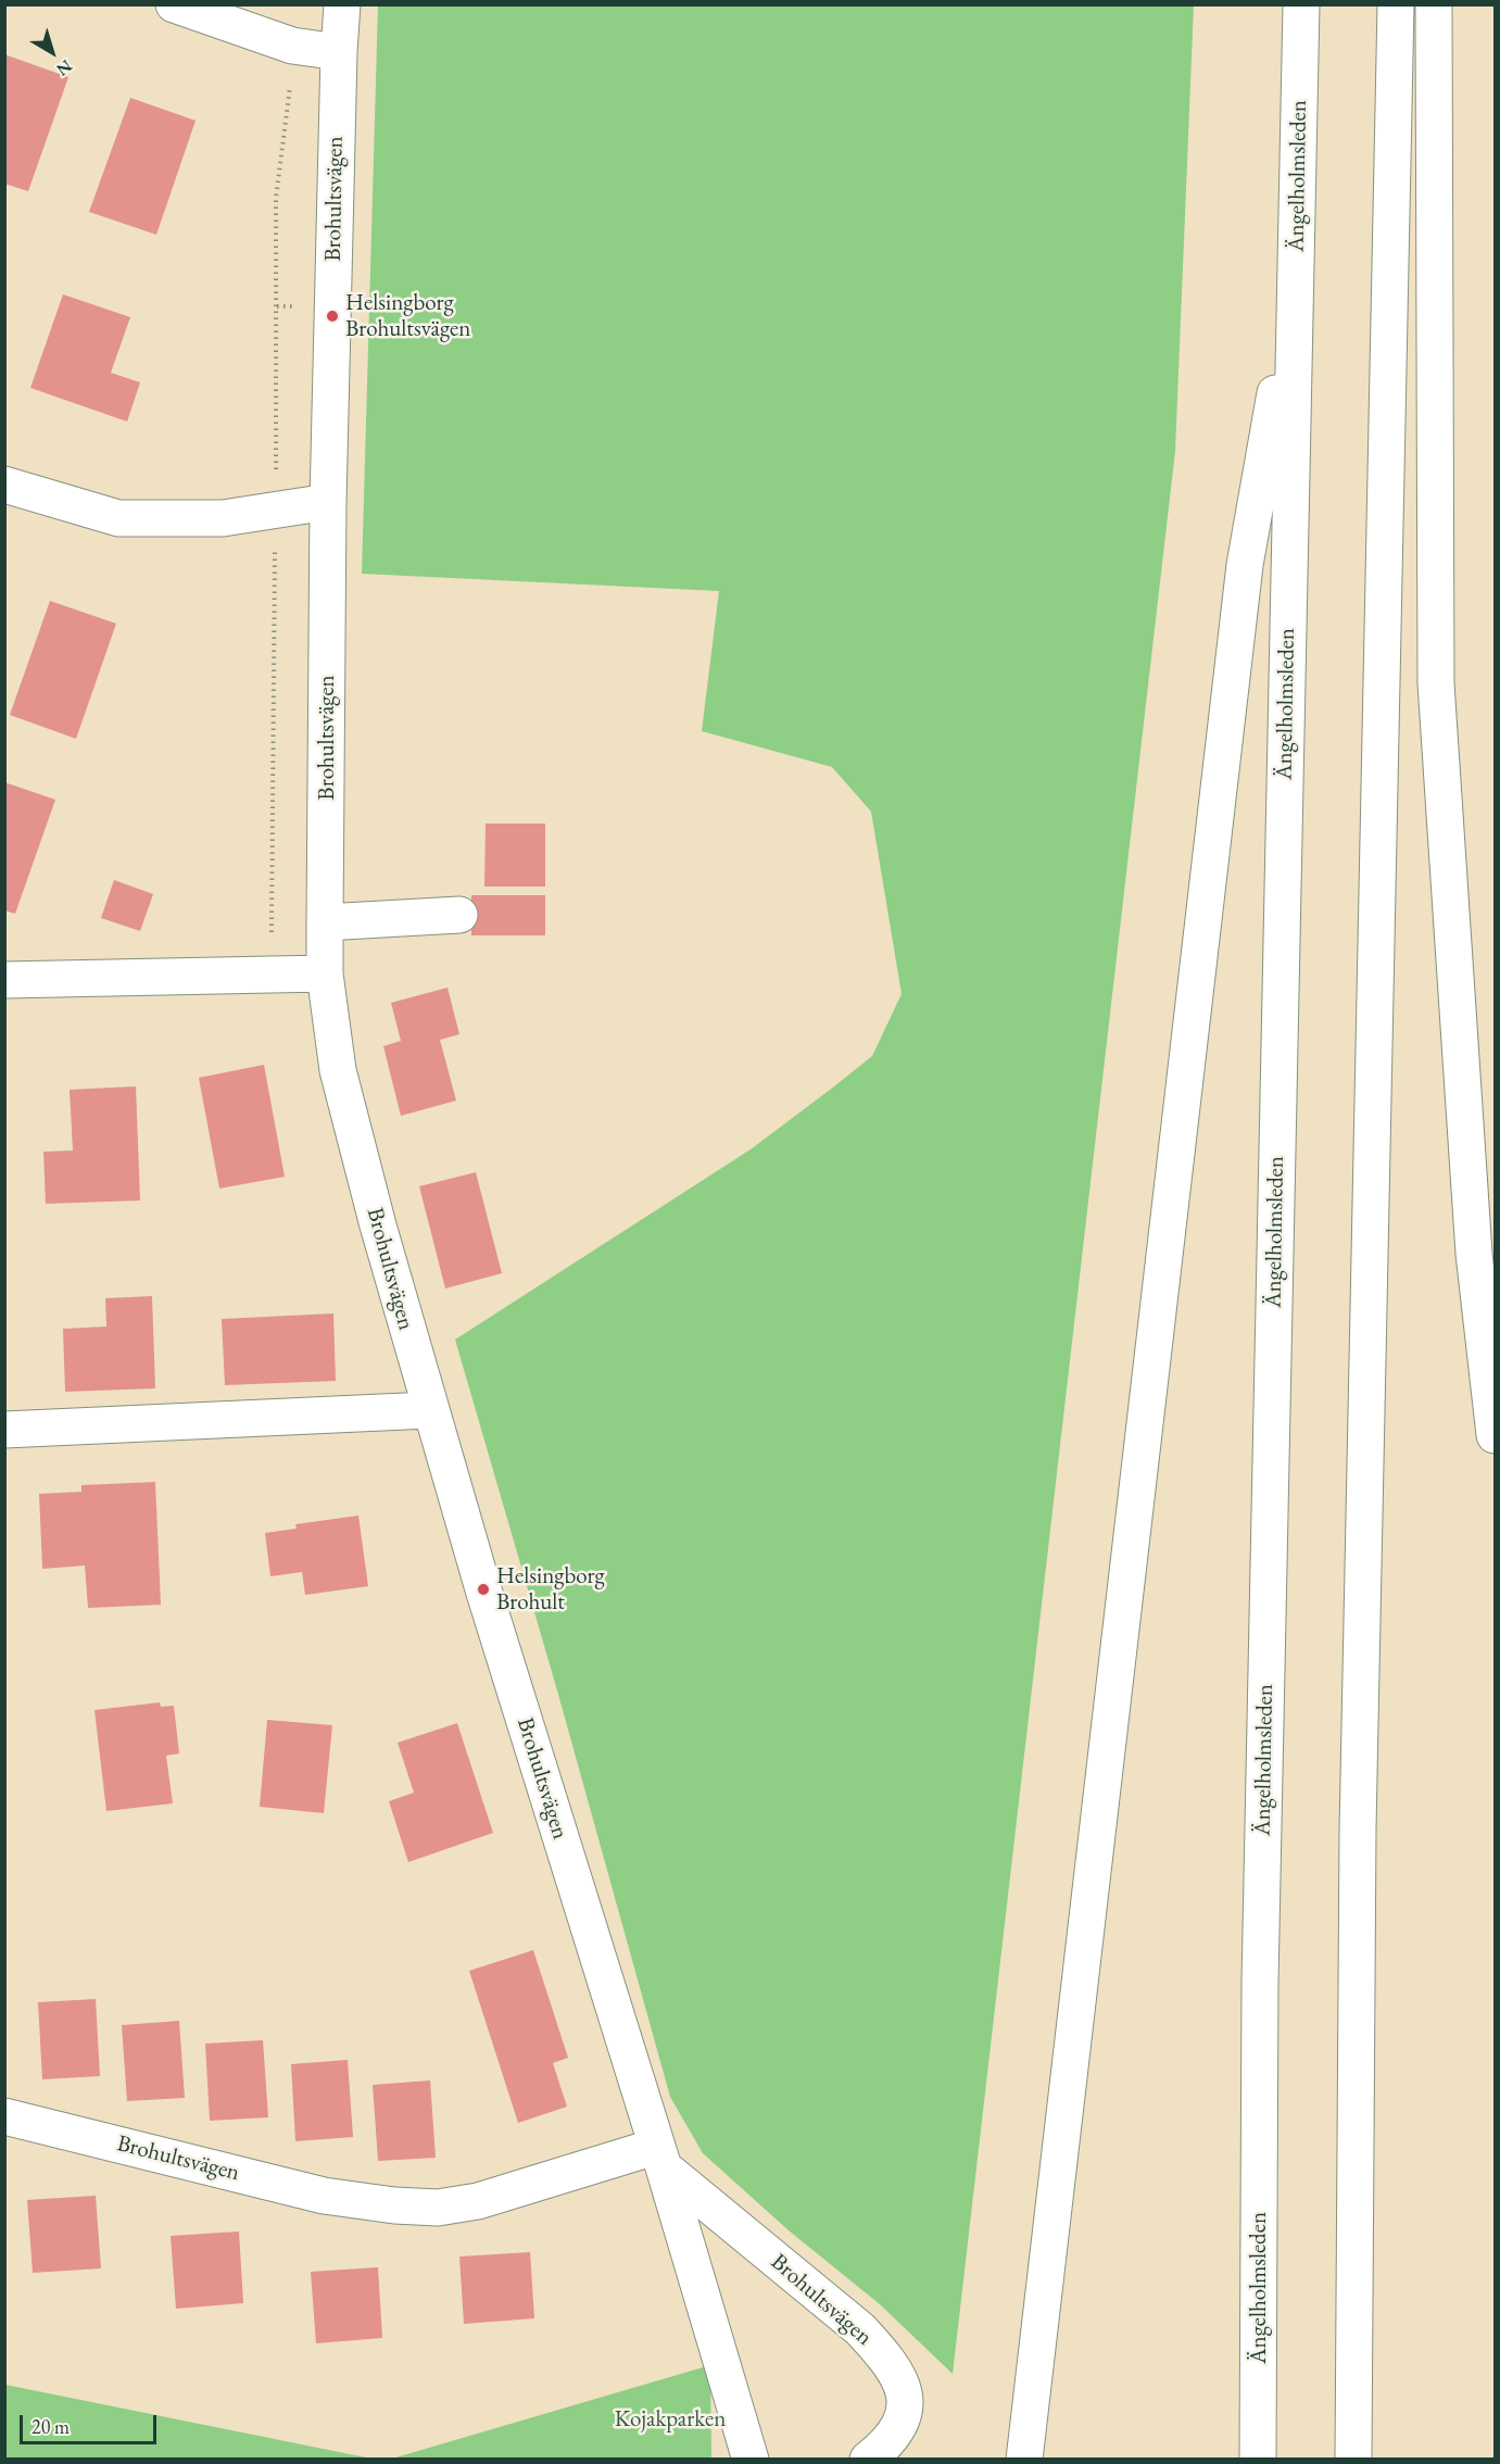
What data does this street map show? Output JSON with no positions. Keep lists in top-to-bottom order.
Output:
{
  "streets": {
    "main road": ["Ängelholmsleden", "Brohultsvägen"]
  },
  "parks": ["Kojakparken"],
  "places": ["Helsingborg Brohultsvägen", "Helsingborg Brohult"],
  "scale_bar": "20 m",
  "north": "bottom right"
}
